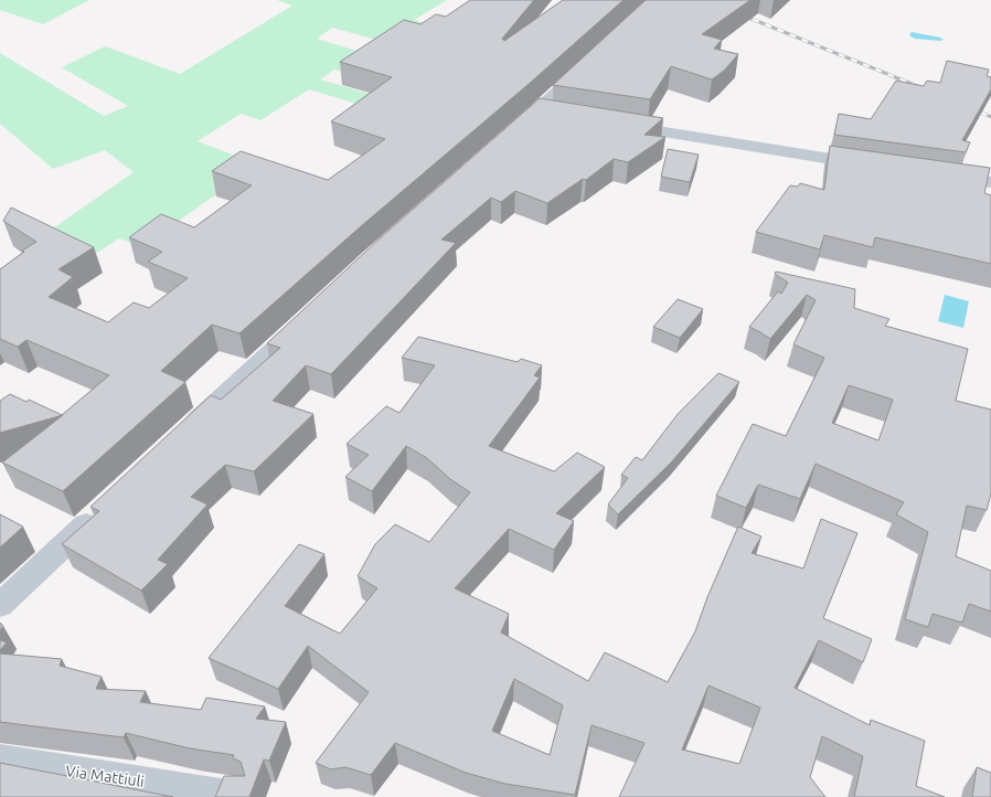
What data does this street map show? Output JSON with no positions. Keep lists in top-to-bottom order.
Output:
{
  "streets": {
    "street": ["Via Mattiuli"]
  }
}
